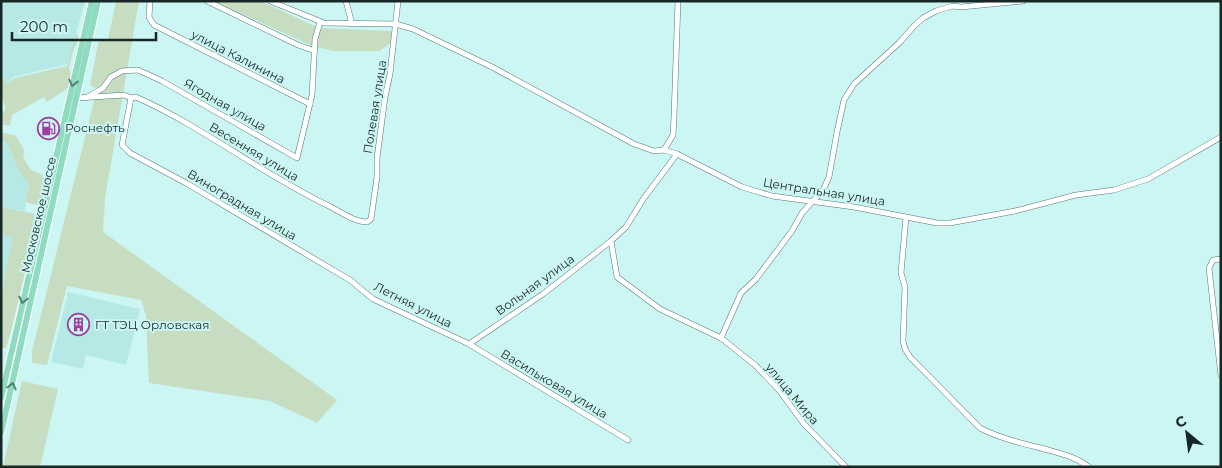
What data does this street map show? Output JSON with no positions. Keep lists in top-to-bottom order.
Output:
{
  "streets": {
    "main road": ["Московское шоссе"],
    "street": [
      "улица Калинина",
      "Ягодная улица",
      "Полевая улица",
      "Весенняя улица",
      "Центральная улица",
      "Виноградная улица",
      "Вольная улица",
      "Летняя улица",
      "Васильковая улица",
      "улица Мира"
    ]
  },
  "crossings": [
    ["улица Калинина", "Ягодная улица"],
    ["Ягодная улица", "Весенняя улица"],
    ["Полевая улица", "Весенняя улица"],
    ["Полевая улица", "Центральная улица"],
    ["Весенняя улица", "Виноградная улица"],
    ["Весенняя улица", "Московское шоссе"],
    ["Центральная улица", "Вольная улица"],
    ["Виноградная улица", "Летняя улица"],
    ["Вольная улица", "Летняя улица"],
    ["Вольная улица", "Васильковая улица"],
    ["Вольная улица", "улица Мира"],
    ["Летняя улица", "Васильковая улица"]
  ],
  "places": {
    "fuel station": ["Роснефть"],
    "building": ["ГТ ТЭЦ Орловская"]
  },
  "scale_bar": "200 m",
  "north": "top left"
}
